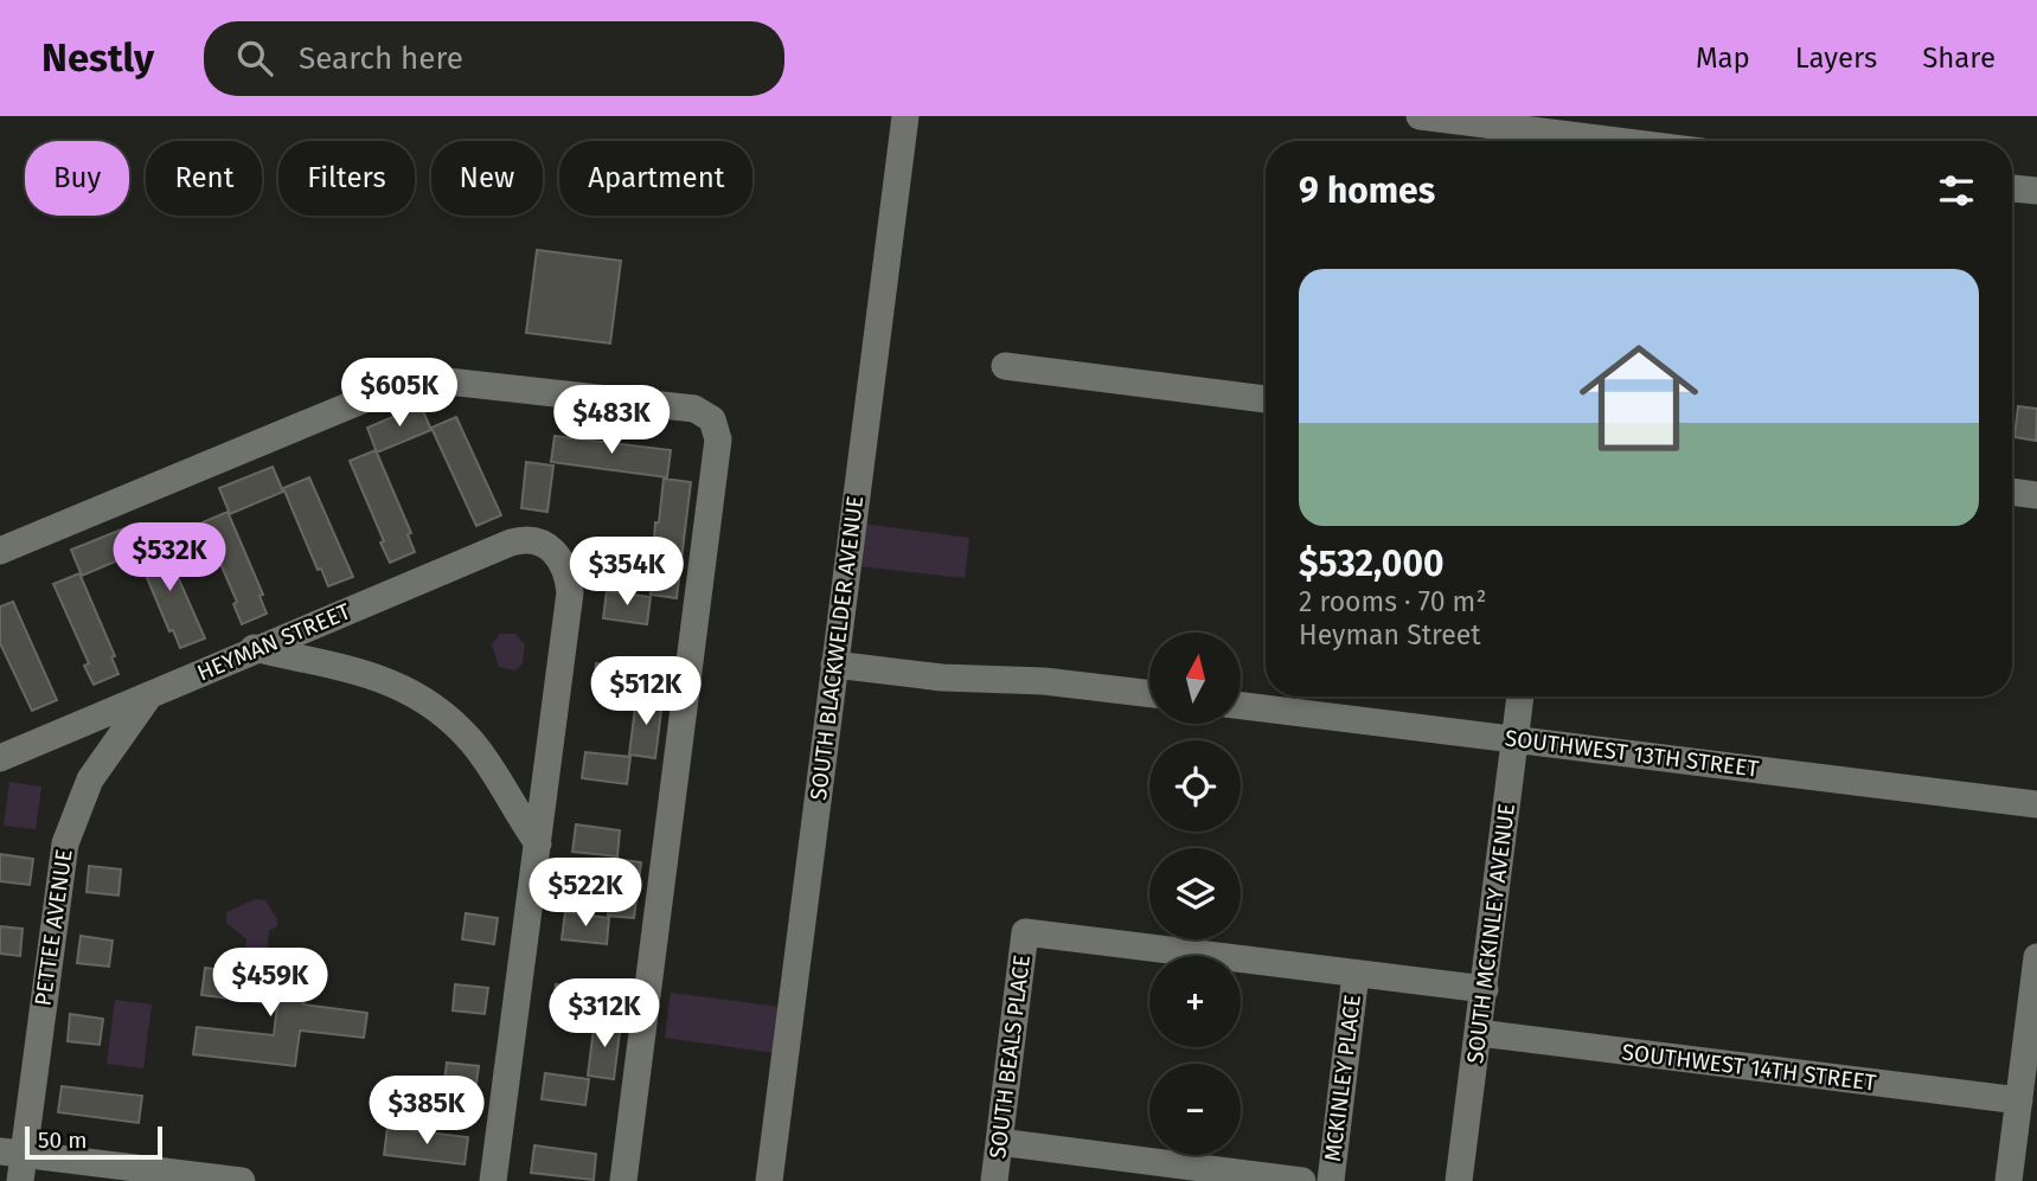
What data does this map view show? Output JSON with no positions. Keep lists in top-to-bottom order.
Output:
{
  "streets": {
    "street": [
      "HEYMAN STREET",
      "SOUTH BLACKWELDER AVENUE",
      "SOUTHWEST 13TH STREET",
      "PETTEE AVENUE",
      "SOUTH MCKINLEY AVENUE",
      "SOUTH BEALS PLACE",
      "SOUTHWEST 14TH STREET",
      "MCKINLEY PLACE"
    ]
  },
  "crossings": [
    ["HEYMAN STREET", "PETTEE AVENUE"],
    ["SOUTHWEST 13TH STREET", "SOUTH MCKINLEY AVENUE"],
    ["SOUTH MCKINLEY AVENUE", "SOUTHWEST 14TH STREET"],
    ["SOUTH BEALS PLACE", "MCKINLEY PLACE"]
  ],
  "scale_bar": "50 m",
  "north": "top",
  "page": {
    "header": "Nestly",
    "search": "Search here",
    "nav": ["Map", "Layers", "Share"],
    "chip": [
      "Buy",
      "Rent",
      "Filters",
      "New",
      "Apartment"
    ],
    "heading": "9 homes",
    "list": [
      {
        "name": "$532,000",
        "note": "2 rooms · 70 m² · Heyman Street"
      }
    ],
    "price": [
      "$605K",
      "$483K",
      "$532K",
      "$354K",
      "$512K",
      "$522K",
      "$459K",
      "$312K",
      "$385K"
    ],
    "map_buttons": ["+", "−"],
    "scale": "50 m"
  }
}
